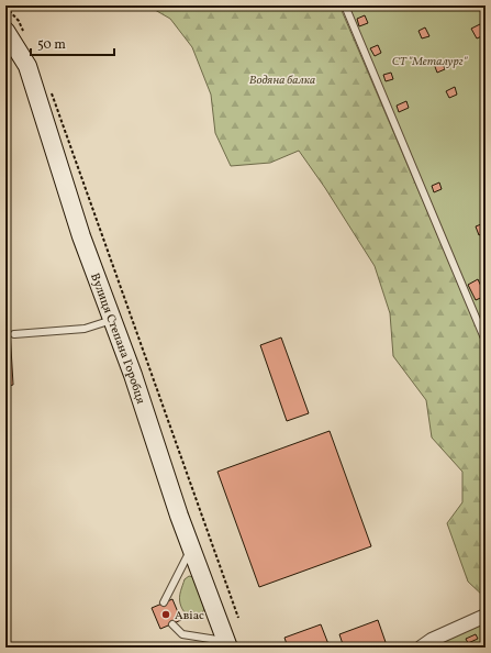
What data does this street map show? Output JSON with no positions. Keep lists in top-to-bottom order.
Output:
{
  "streets": {
    "main road": ["Вулиця Степана Горобця"]
  },
  "parks": ["СТ \"Металург\"", "Водяна балка"],
  "places": ["Авіас"],
  "scale_bar": "50 m"
}
